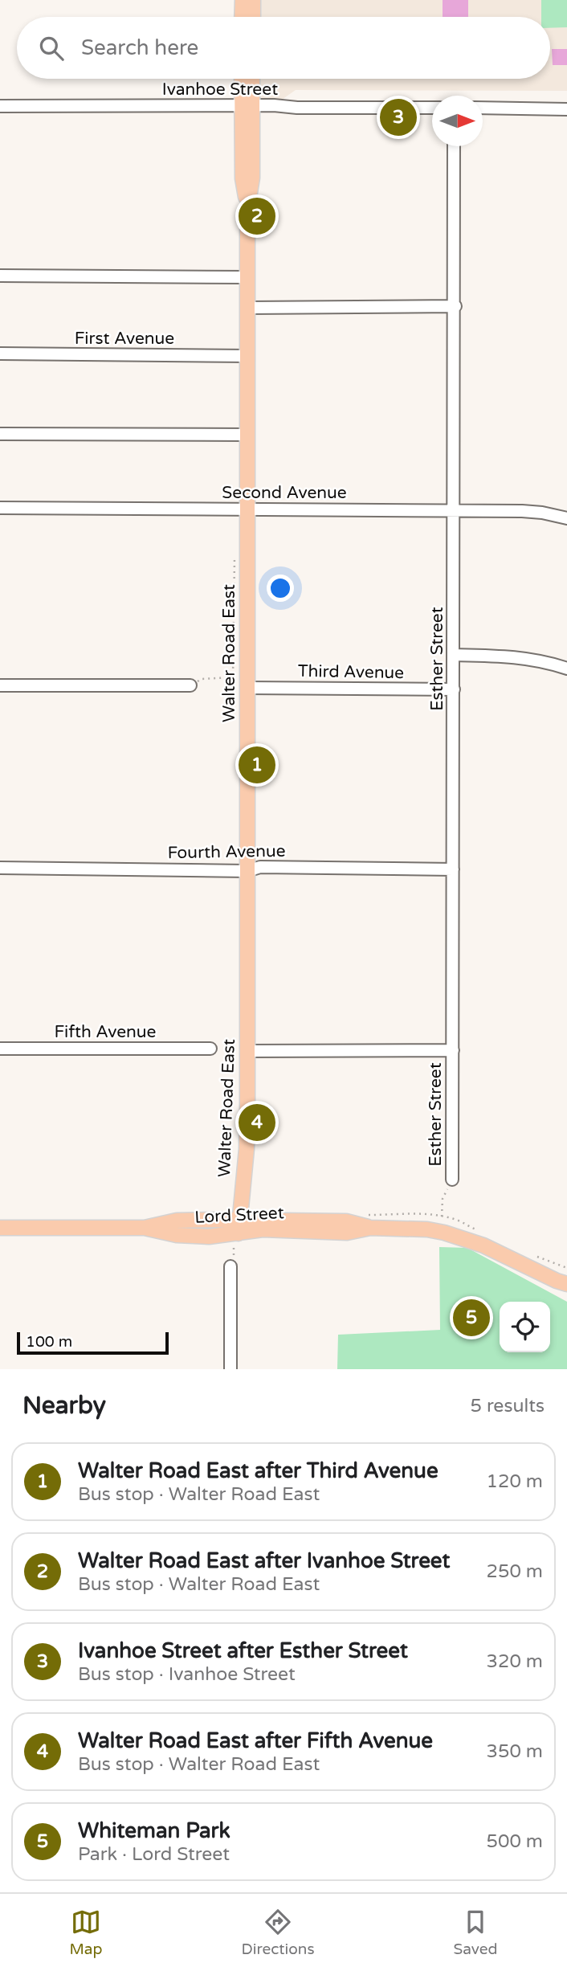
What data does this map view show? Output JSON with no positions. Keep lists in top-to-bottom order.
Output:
{
  "streets": {
    "main road": ["Walter Road East", "Lord Street"],
    "street": [
      "Ivanhoe Street",
      "First Avenue",
      "Second Avenue",
      "Esther Street",
      "Third Avenue",
      "Fourth Avenue",
      "Fifth Avenue"
    ]
  },
  "crossings": [
    ["Ivanhoe Street", "Walter Road East"],
    ["First Avenue", "Walter Road East"],
    ["Second Avenue", "Walter Road East"],
    ["Second Avenue", "Esther Street"],
    ["Walter Road East", "Third Avenue"],
    ["Walter Road East", "Fourth Avenue"],
    ["Walter Road East", "Lord Street"],
    ["Esther Street", "Third Avenue"],
    ["Esther Street", "Fourth Avenue"]
  ],
  "scale_bar": "100 m",
  "north": "right",
  "page": {
    "search": "Search here",
    "pins": [
      "3",
      "2",
      "1",
      "4",
      "5"
    ],
    "scale": "100 m",
    "heading": ["Nearby", "5 results"],
    "list": [
      {
        "mark": "1",
        "name": "Walter Road East after Third Avenue",
        "note": "Bus stop · Walter Road East",
        "value": "120 m"
      },
      {
        "mark": "2",
        "name": "Walter Road East after Ivanhoe Street",
        "note": "Bus stop · Walter Road East",
        "value": "250 m"
      },
      {
        "mark": "3",
        "name": "Ivanhoe Street after Esther Street",
        "note": "Bus stop · Ivanhoe Street",
        "value": "320 m"
      },
      {
        "mark": "4",
        "name": "Walter Road East after Fifth Avenue",
        "note": "Bus stop · Walter Road East",
        "value": "350 m"
      },
      {
        "mark": "5",
        "name": "Whiteman Park",
        "note": "Park · Lord Street",
        "value": "500 m"
      }
    ],
    "nav": ["Map", "Directions", "Saved"]
  }
}
